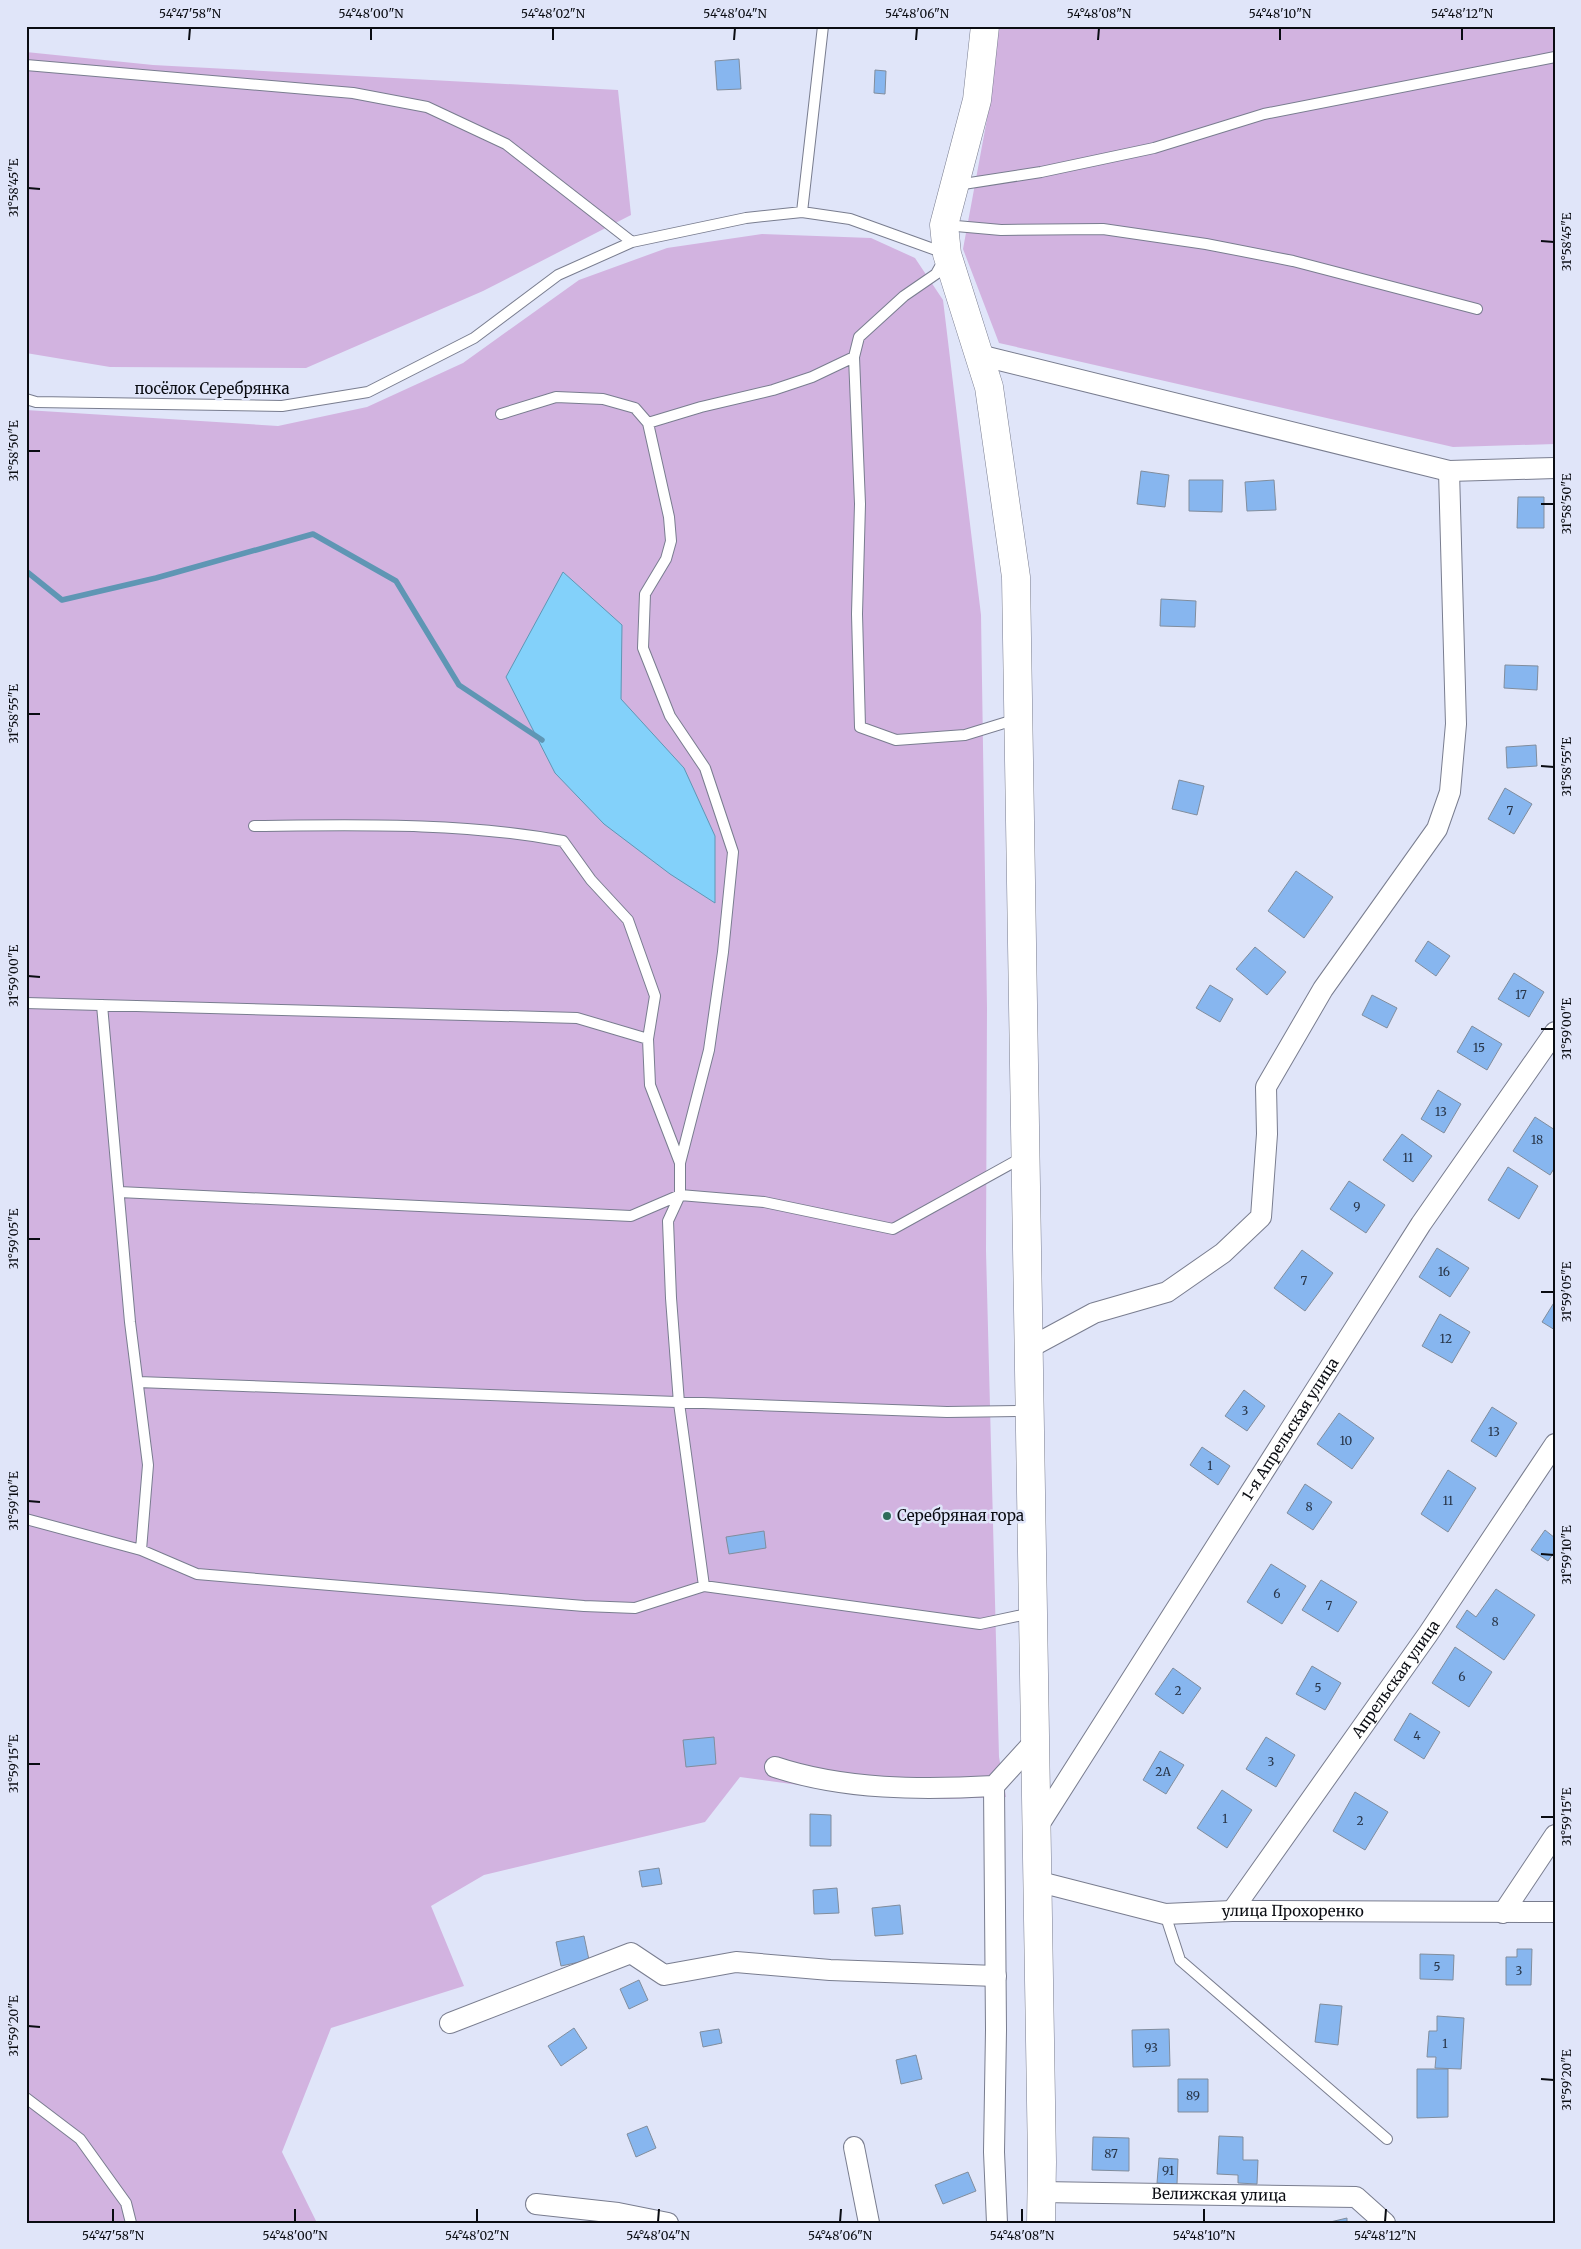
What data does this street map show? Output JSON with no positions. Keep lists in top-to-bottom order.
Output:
{
  "streets": {
    "street": [
      "1-я Апрельская улица",
      "Апрельская улица",
      "улица Прохоренко",
      "Велижская улица"
    ],
    "lane": ["посёлок Серебрянка"]
  },
  "crossings": [
    ["Апрельская улица", "улица Прохоренко"]
  ],
  "places": ["Серебряная гора"],
  "house_numbers": [
    "7",
    "17",
    "15",
    "13",
    "18",
    "11",
    "9",
    "16",
    "7",
    "12",
    "3",
    "13",
    "10",
    "1",
    "11",
    "8",
    "6",
    "7",
    "8",
    "6",
    "5",
    "2",
    "4",
    "3",
    "2А",
    "1",
    "2",
    "5",
    "3",
    "1",
    "93",
    "89",
    "87",
    "91"
  ],
  "coordinates": [
    "54°47'58\"N",
    "54°48'00\"N",
    "54°48'02\"N",
    "54°48'04\"N",
    "54°48'06\"N",
    "54°48'08\"N",
    "54°48'10\"N",
    "54°48'12\"N",
    "31°58'45\"E",
    "31°58'50\"E",
    "31°58'55\"E",
    "31°59'00\"E",
    "31°59'05\"E",
    "31°59'10\"E",
    "31°59'15\"E",
    "31°59'20\"E"
  ]
}
